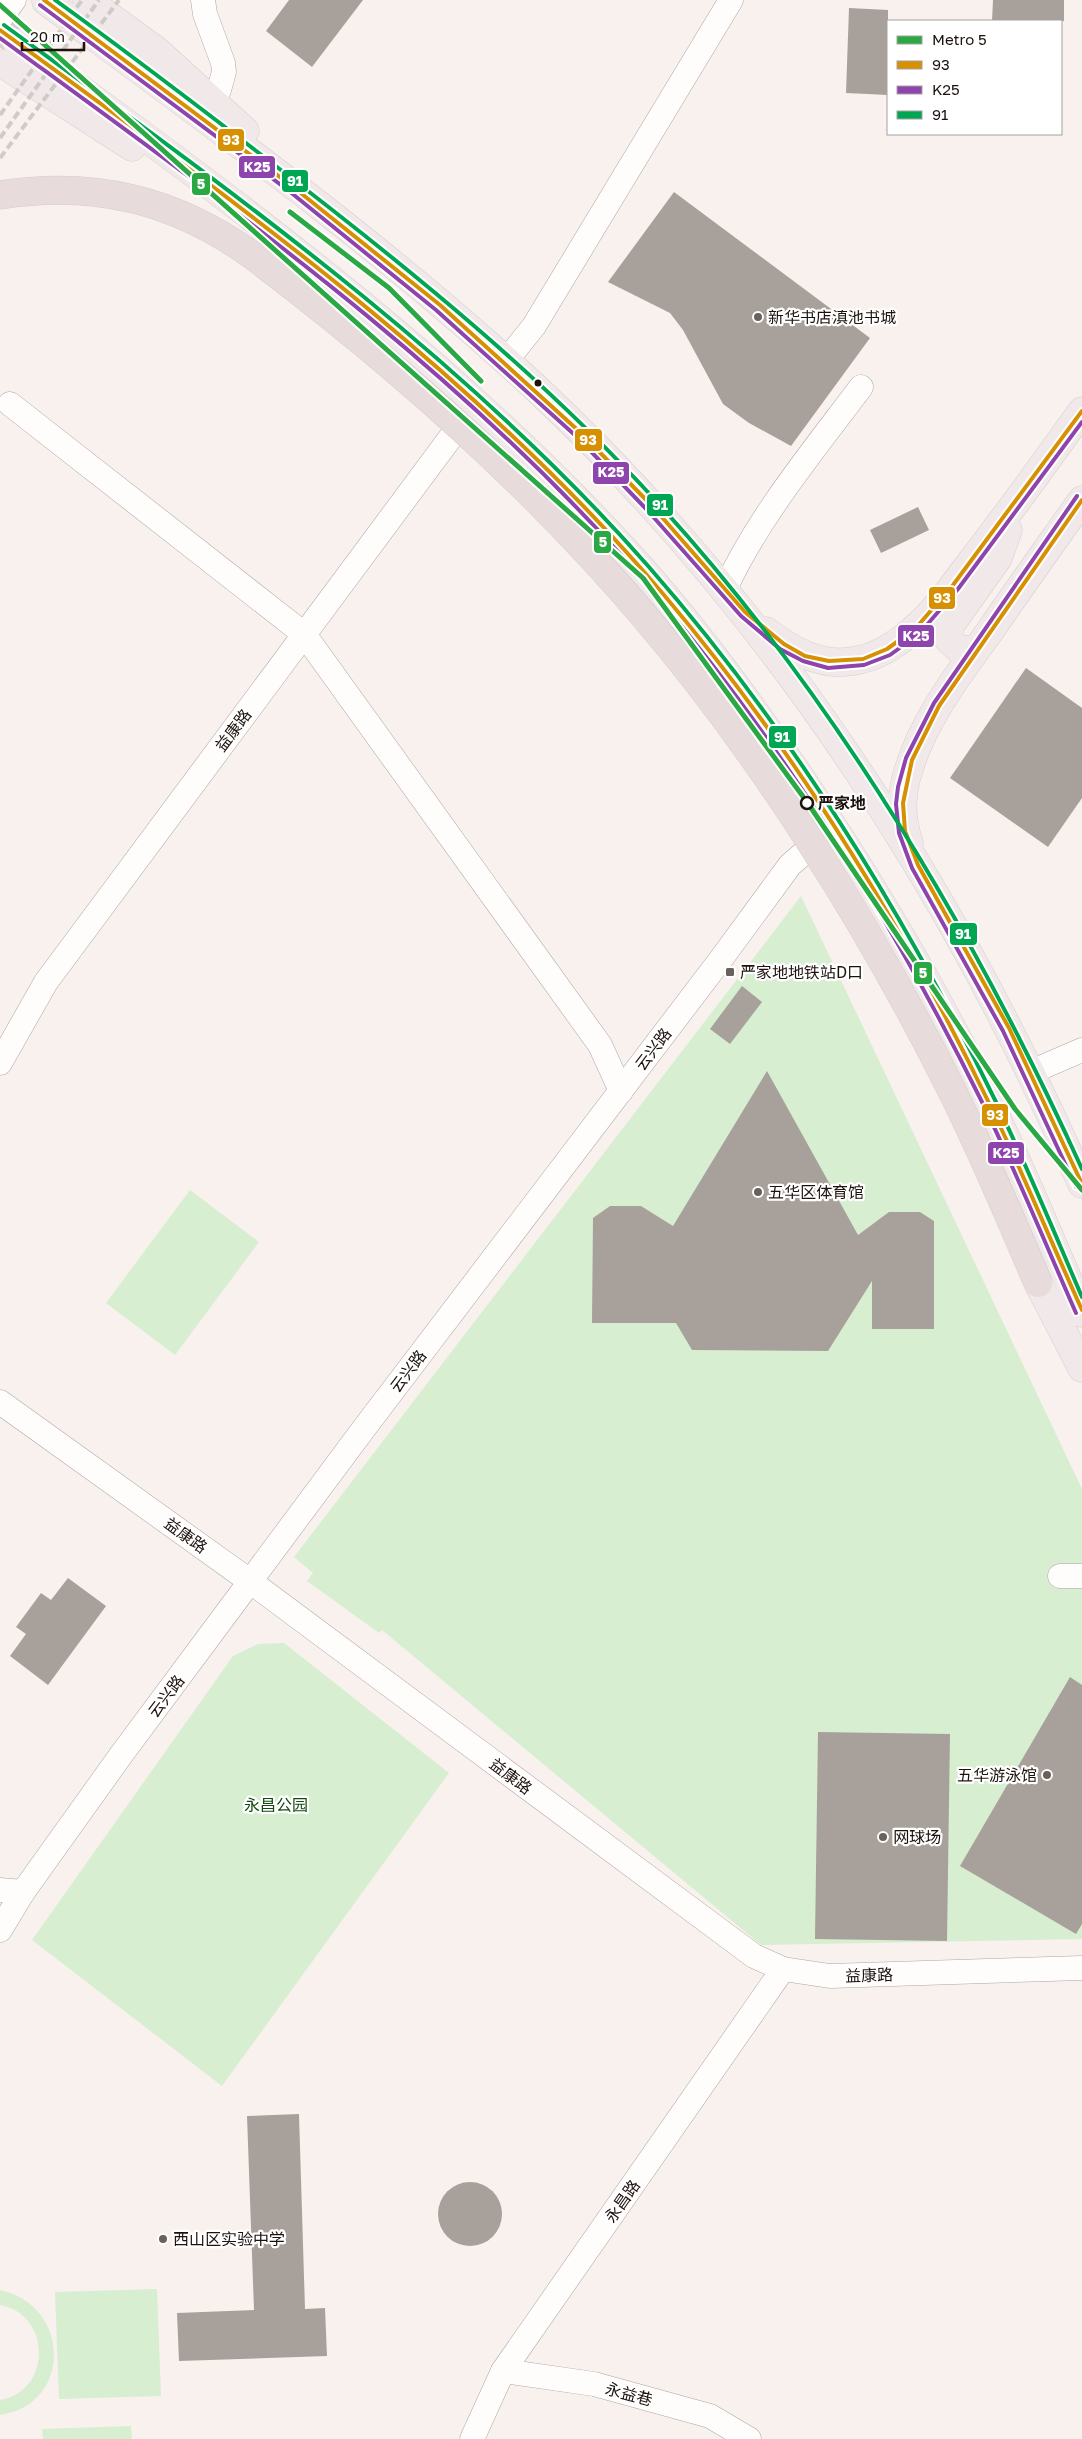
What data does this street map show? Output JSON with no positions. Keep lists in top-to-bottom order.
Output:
{
  "streets": {
    "street": [
      "益康路",
      "云兴路",
      "永昌路",
      "永益巷"
    ]
  },
  "crossings": [
    ["益康路", "云兴路"],
    ["益康路", "永昌路"],
    ["永昌路", "永益巷"]
  ],
  "parks": ["永昌公园"],
  "places": {
    "other": [
      "新华书店滇池书城",
      "严家地",
      "五华区体育馆",
      "五华游泳馆",
      "网球场",
      "西山区实验中学"
    ],
    "transit": ["严家地地铁站D口"]
  },
  "lines": [
    "transit line 93",
    "transit line 91",
    "metro line 5",
    "transit line K25"
  ],
  "legend": [
    "Metro 5",
    "93",
    "K25",
    "91"
  ],
  "scale_bar": "20 m"
}
